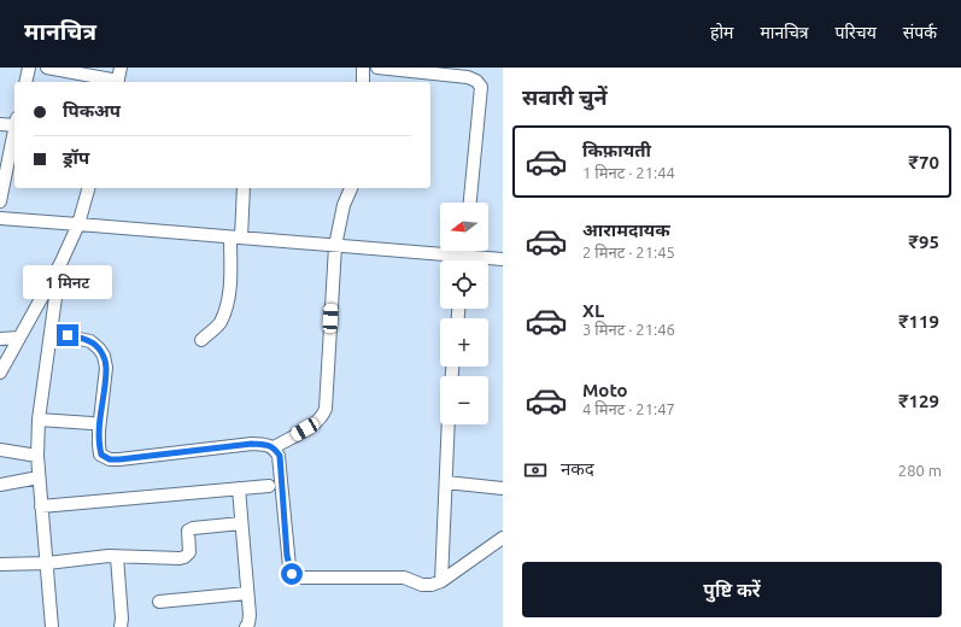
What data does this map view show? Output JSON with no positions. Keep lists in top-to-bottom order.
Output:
{
  "north": "left",
  "page": {
    "header": "मानचित्र",
    "nav": [
      "होम",
      "मानचित्र",
      "परिचय",
      "संपर्क"
    ],
    "heading": "सवारी चुनें",
    "banner": ["पिकअप", "ड्रॉप"],
    "list": [
      {
        "name": "किफ़ायती",
        "note": "1 मिनट · 21:44",
        "value": "₹70"
      },
      {
        "name": "आरामदायक",
        "note": "2 मिनट · 21:45",
        "value": "₹95"
      },
      {
        "name": "XL",
        "note": "3 मिनट · 21:46",
        "value": "₹119"
      },
      {
        "name": "Moto",
        "note": "4 मिनट · 21:47",
        "value": "₹129"
      }
    ],
    "map_buttons": ["+", "−"],
    "bubble": "1 मिनट",
    "pay": ["नकद", "280 m"],
    "buttons": "पुष्टि करें"
  }
}
